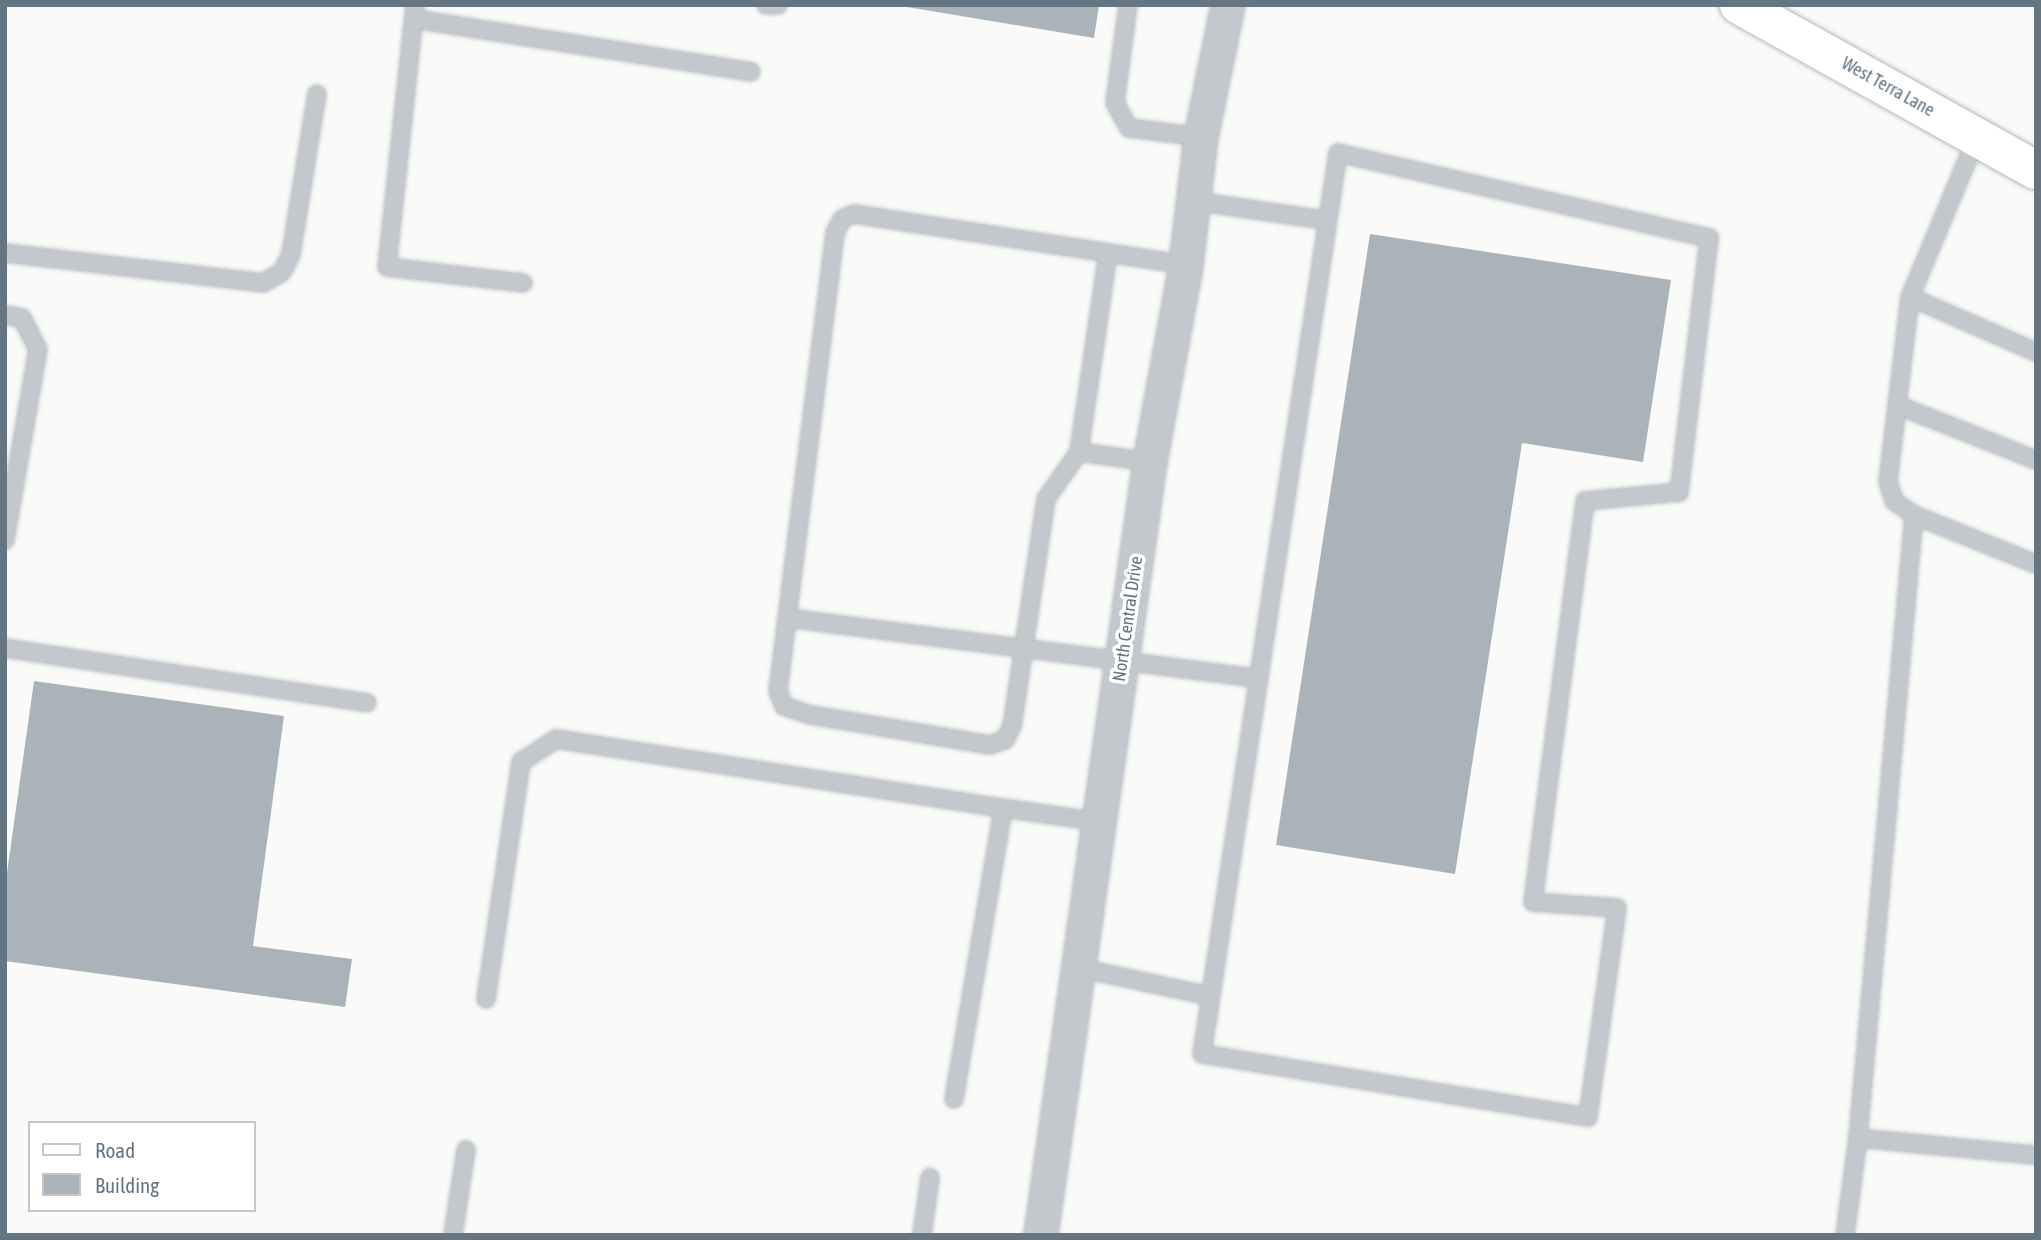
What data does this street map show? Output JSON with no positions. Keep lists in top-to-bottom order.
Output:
{
  "streets": {
    "street": ["West Terra Lane", "North Central Drive"]
  },
  "legend": ["Road", "Building"]
}
